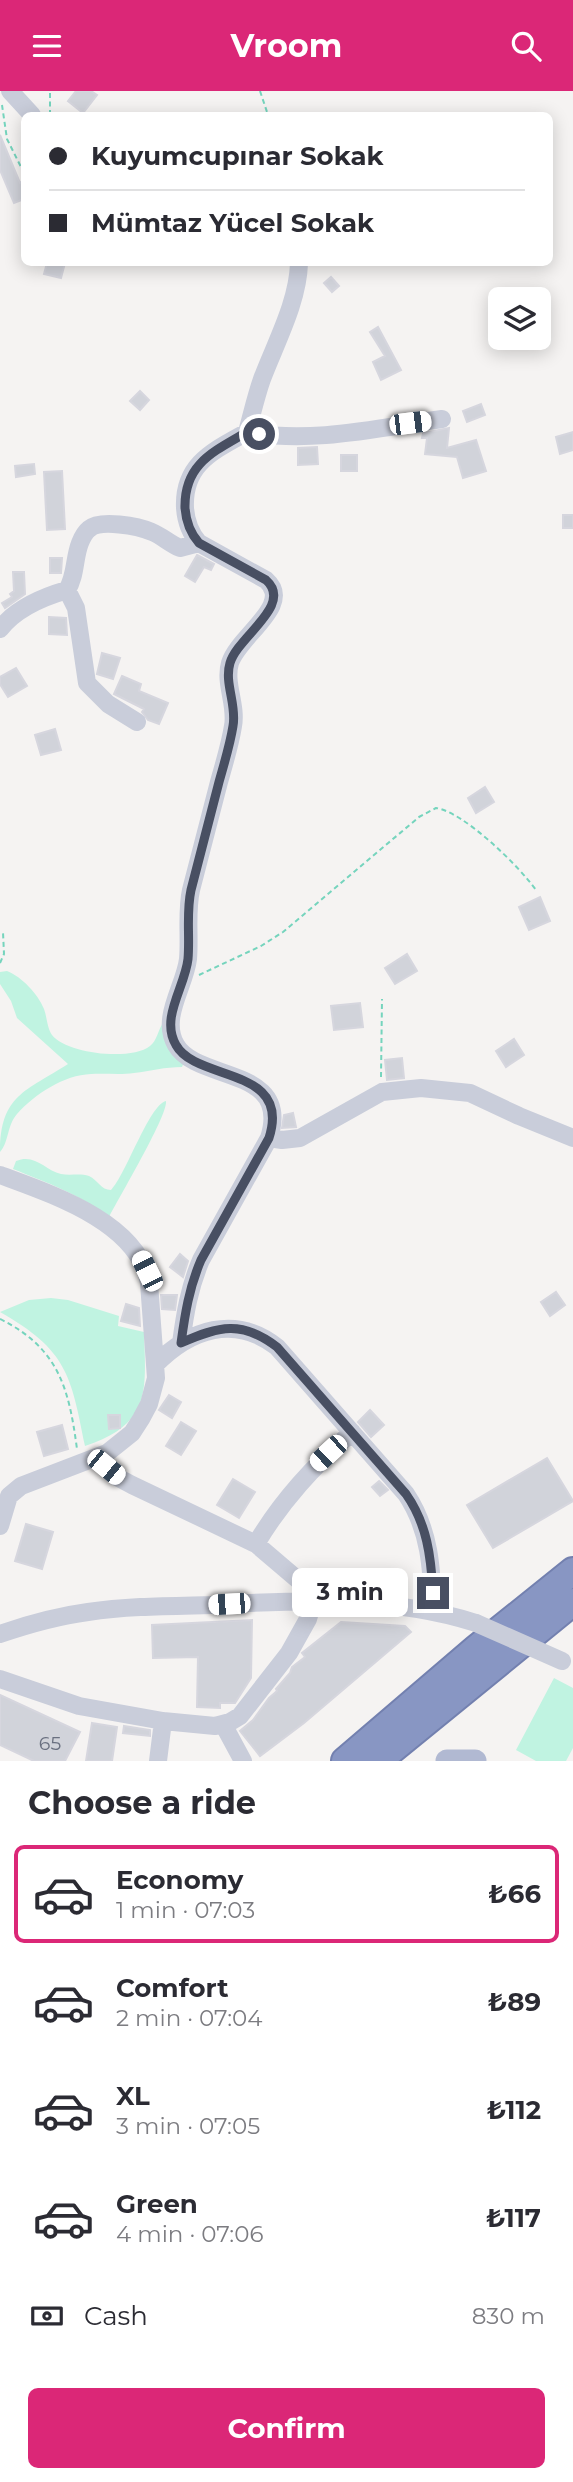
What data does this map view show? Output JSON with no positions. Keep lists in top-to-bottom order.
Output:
{
  "house_numbers": ["65"],
  "page": {
    "header": "Vroom",
    "banner": ["Kuyumcupınar Sokak", "Mümtaz Yücel Sokak"],
    "bubble": "3 min",
    "heading": "Choose a ride",
    "list": [
      {
        "name": "Economy",
        "note": "1 min · 07:03",
        "value": "₺66"
      },
      {
        "name": "Comfort",
        "note": "2 min · 07:04",
        "value": "₺89"
      },
      {
        "name": "XL",
        "note": "3 min · 07:05",
        "value": "₺112"
      },
      {
        "name": "Green",
        "note": "4 min · 07:06",
        "value": "₺117"
      }
    ],
    "pay": ["Cash", "830 m"],
    "buttons": "Confirm"
  }
}
